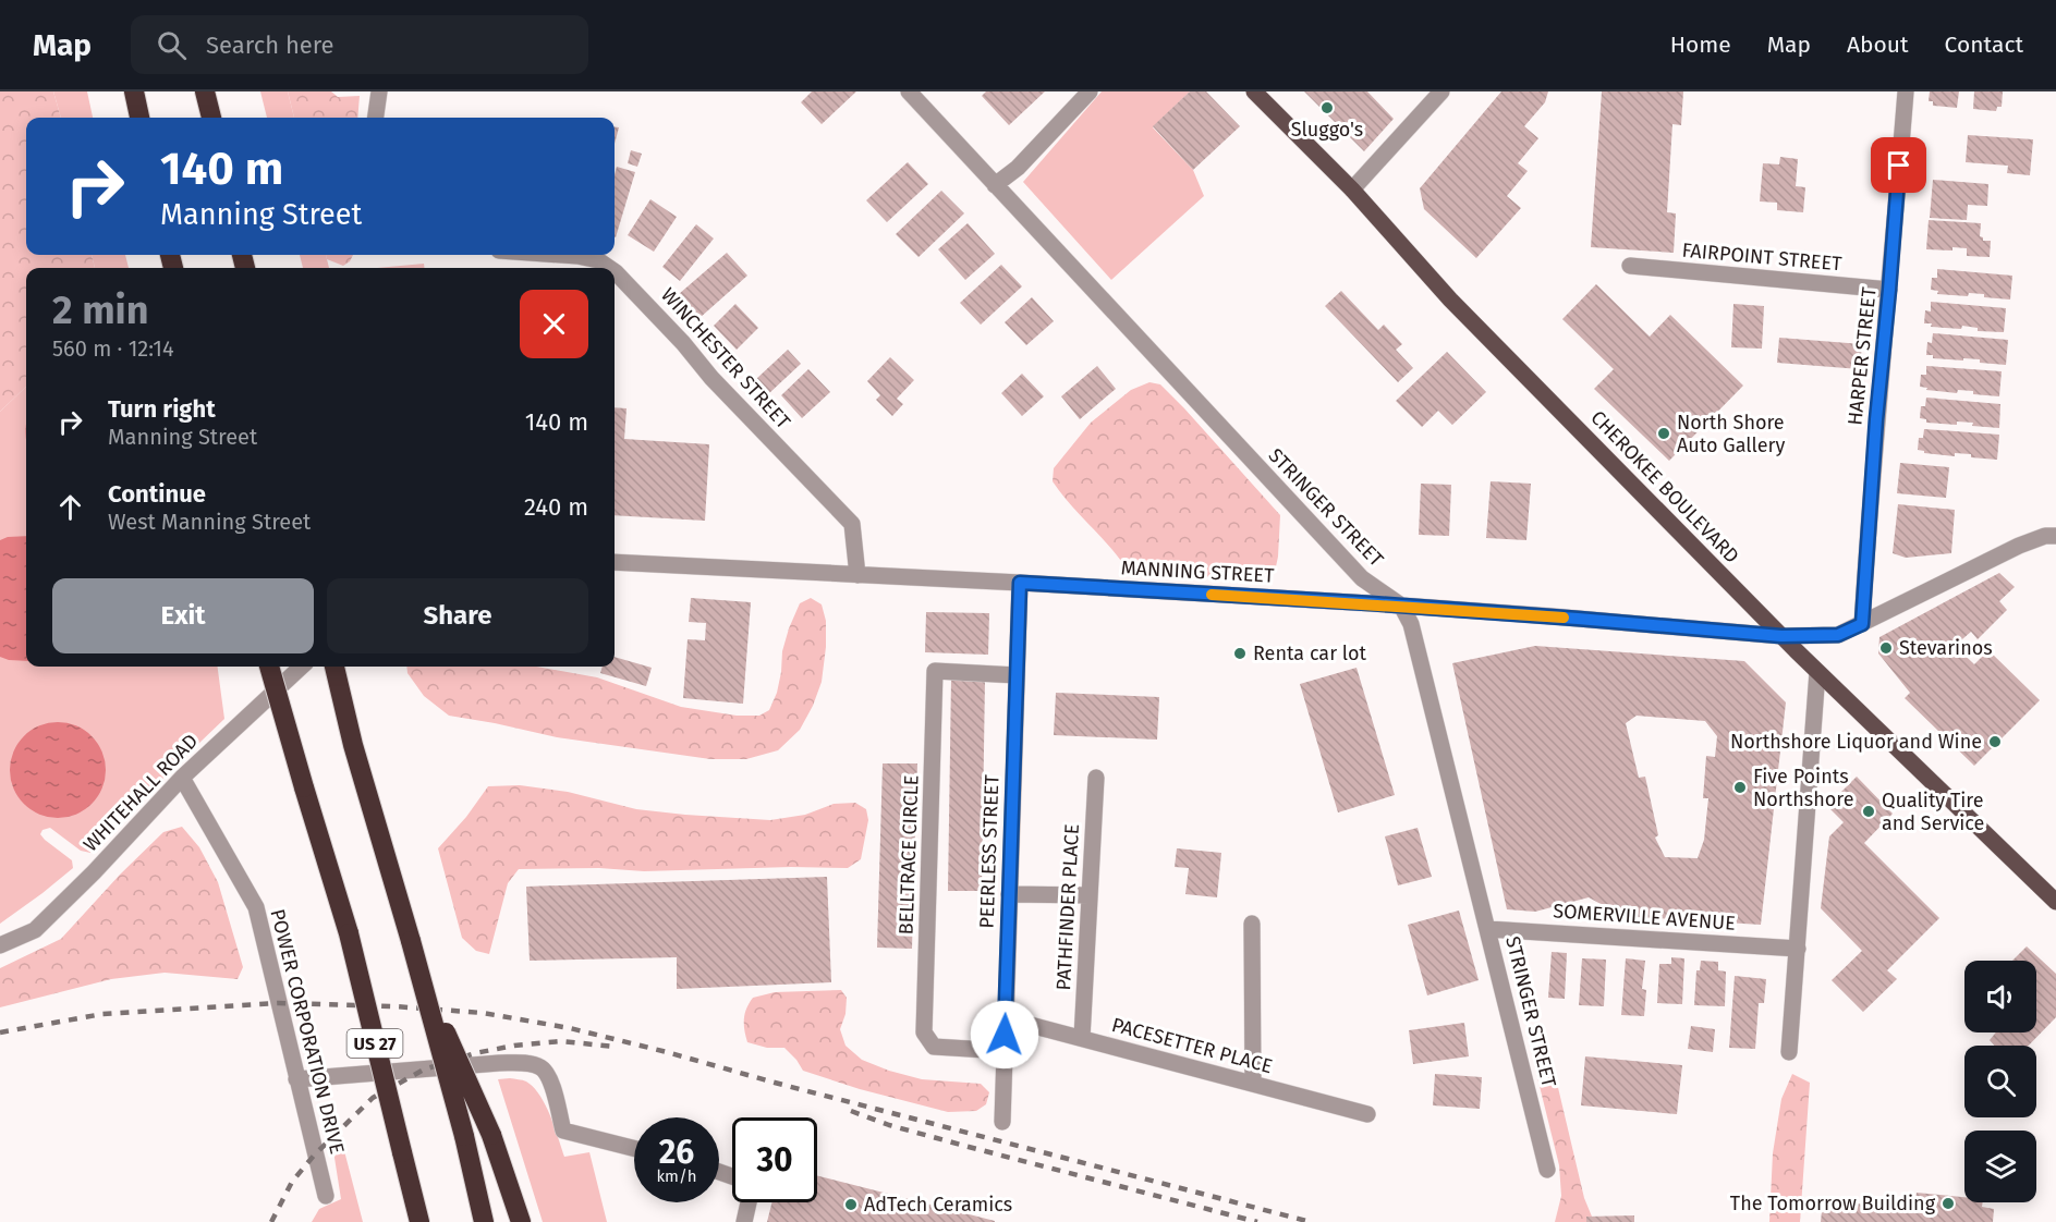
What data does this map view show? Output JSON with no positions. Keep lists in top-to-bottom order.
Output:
{
  "streets": {
    "highway": ["US 27"],
    "main road": ["CHEROKEE BOULEVARD"],
    "street": [
      "FAIRPOINT STREET",
      "HARPER STREET",
      "WINCHESTER STREET",
      "STRINGER STREET",
      "MANNING STREET",
      "WHITEHALL ROAD",
      "PEERLESS STREET",
      "BELLTRACE CIRCLE",
      "PATHFINDER PLACE",
      "SOMERVILLE AVENUE",
      "POWER CORPORATION DRIVE",
      "PACESETTER PLACE"
    ]
  },
  "crossings": [
    ["FAIRPOINT STREET", "HARPER STREET"],
    ["HARPER STREET", "MANNING STREET"],
    ["WINCHESTER STREET", "MANNING STREET"],
    ["CHEROKEE BOULEVARD", "MANNING STREET"],
    ["STRINGER STREET", "MANNING STREET"],
    ["STRINGER STREET", "SOMERVILLE AVENUE"],
    ["MANNING STREET", "PEERLESS STREET"],
    ["WHITEHALL ROAD", "POWER CORPORATION DRIVE"],
    ["PEERLESS STREET", "BELLTRACE CIRCLE"],
    ["PEERLESS STREET", "PACESETTER PLACE"],
    ["PATHFINDER PLACE", "PACESETTER PLACE"]
  ],
  "places": [
    "Sluggo's",
    "North Shore Auto Gallery",
    "Stevarinos",
    "Renta car lot",
    "Northshore Liquor and Wine",
    "Five Points Northshore",
    "Quality Tire and Service",
    "The Tomorrow Building",
    "AdTech Ceramics"
  ],
  "page": {
    "header": "Map",
    "search": "Search here",
    "nav": [
      "Home",
      "Map",
      "About",
      "Contact"
    ],
    "turn": ["140 m", "Manning Street"],
    "heading": ["2 min", "560 m · 12:14"],
    "list": [
      {
        "name": "Turn right",
        "note": "Manning Street",
        "value": "140 m"
      },
      {
        "name": "Continue",
        "note": "West Manning Street",
        "value": "240 m"
      }
    ],
    "buttons": ["Exit", "Share"],
    "speed": "26 km/h",
    "limit": "30"
  }
}
